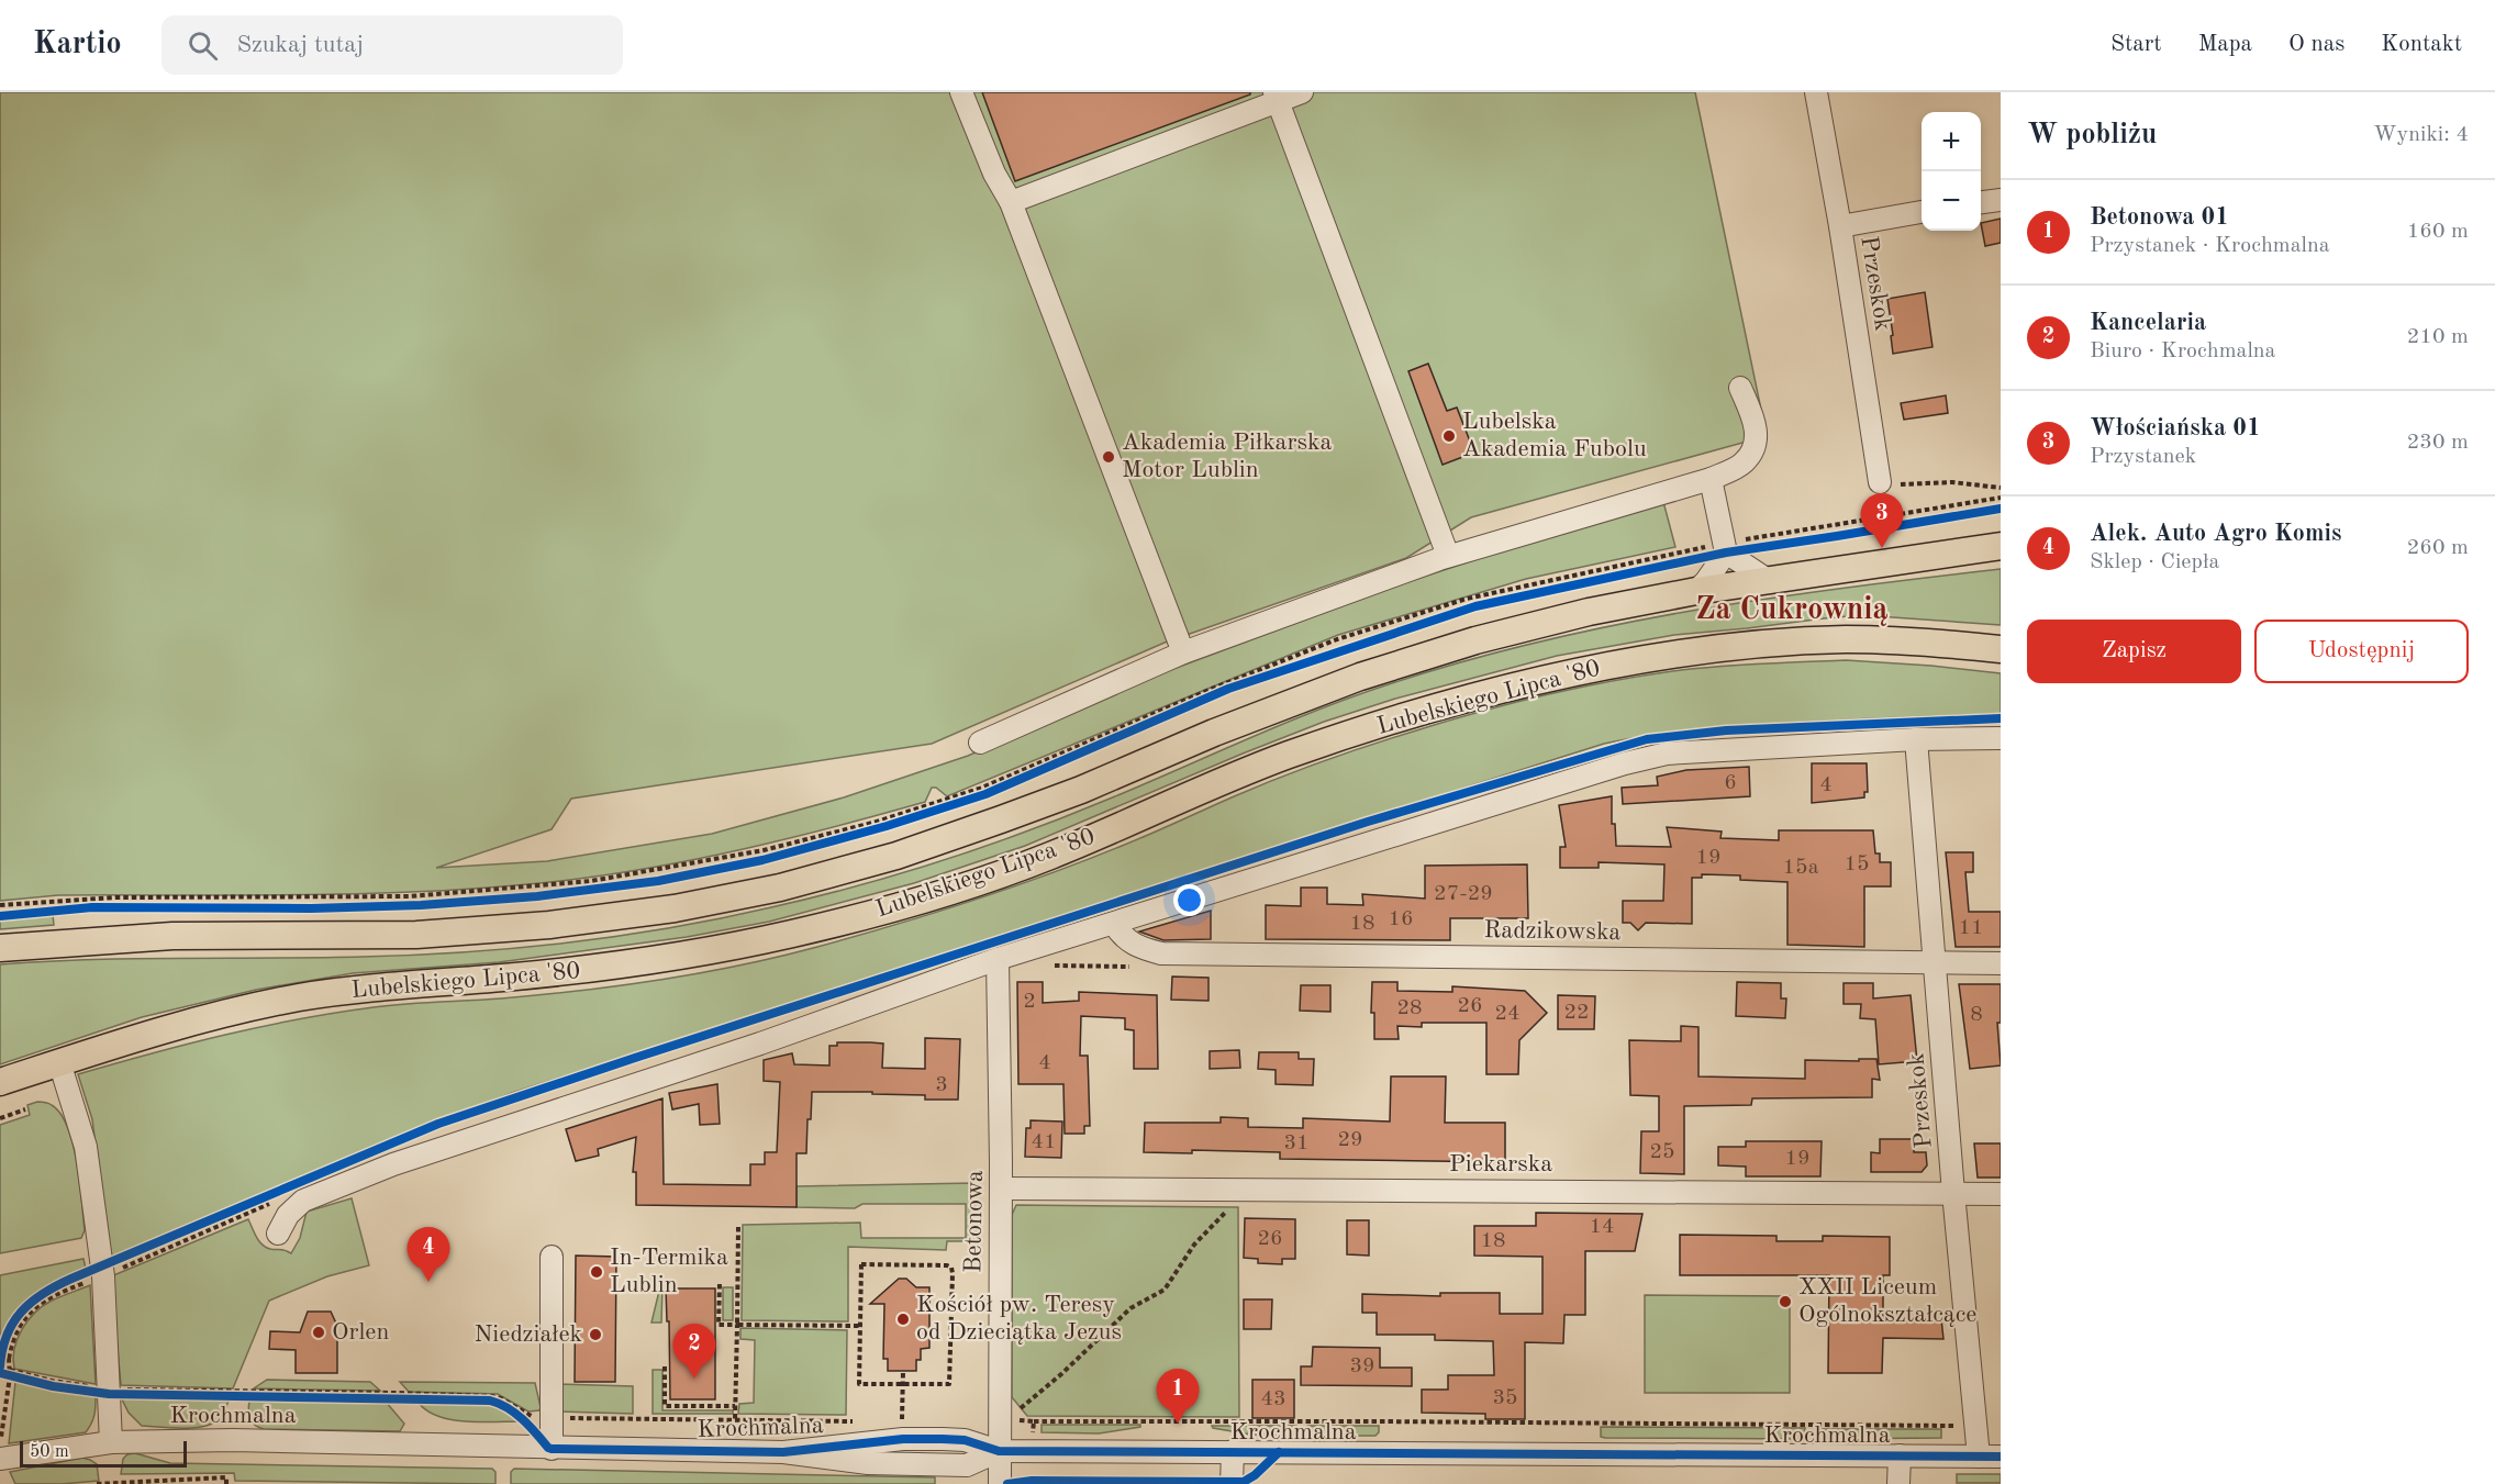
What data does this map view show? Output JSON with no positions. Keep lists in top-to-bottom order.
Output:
{
  "streets": {
    "main road": ["Lubelskiego Lipca '80"],
    "street": [
      "Przeskok",
      "Radzikowska",
      "Piekarska",
      "Betonowa",
      "Krochmalna"
    ]
  },
  "crossings": [
    ["Przeskok", "Radzikowska"],
    ["Przeskok", "Piekarska"],
    ["Przeskok", "Krochmalna"],
    ["Piekarska", "Betonowa"],
    ["Betonowa", "Krochmalna"]
  ],
  "districts": ["Za Cukrownią"],
  "places": [
    "Lubelska Akademia Fubolu",
    "Akademia Piłkarska Motor Lublin",
    "In-Termika Lublin",
    "XXII Liceum Ogólnokształcące",
    "Kościół pw. Teresy od Dzieciątka Jezus",
    "Orlen",
    "Niedziałek"
  ],
  "house_numbers": [
    "6",
    "4",
    "19",
    "15",
    "15a",
    "27-29",
    "16",
    "18",
    "11",
    "2",
    "26",
    "28",
    "22",
    "24",
    "8",
    "4",
    "3",
    "29",
    "41",
    "31",
    "25",
    "19",
    "14",
    "26",
    "18",
    "39",
    "35",
    "43"
  ],
  "scale_bar": "50 m",
  "page": {
    "header": "Kartio",
    "search": "Szukaj tutaj",
    "nav": [
      "Start",
      "Mapa",
      "O nas",
      "Kontakt"
    ],
    "heading": ["W pobliżu", "Wyniki: 4"],
    "map_buttons": ["+", "−"],
    "list": [
      {
        "mark": "1",
        "name": "Betonowa 01",
        "note": "Przystanek · Krochmalna",
        "value": "160 m"
      },
      {
        "mark": "2",
        "name": "Kancelaria",
        "note": "Biuro · Krochmalna",
        "value": "210 m"
      },
      {
        "mark": "3",
        "name": "Włościańska 01",
        "note": "Przystanek",
        "value": "230 m"
      },
      {
        "mark": "4",
        "name": "Alek. Auto Agro Komis",
        "note": "Sklep · Ciepła",
        "value": "260 m"
      }
    ],
    "pins": [
      "3",
      "4",
      "2",
      "1"
    ],
    "buttons": ["Zapisz", "Udostępnij"],
    "scale": "50 m"
  }
}
